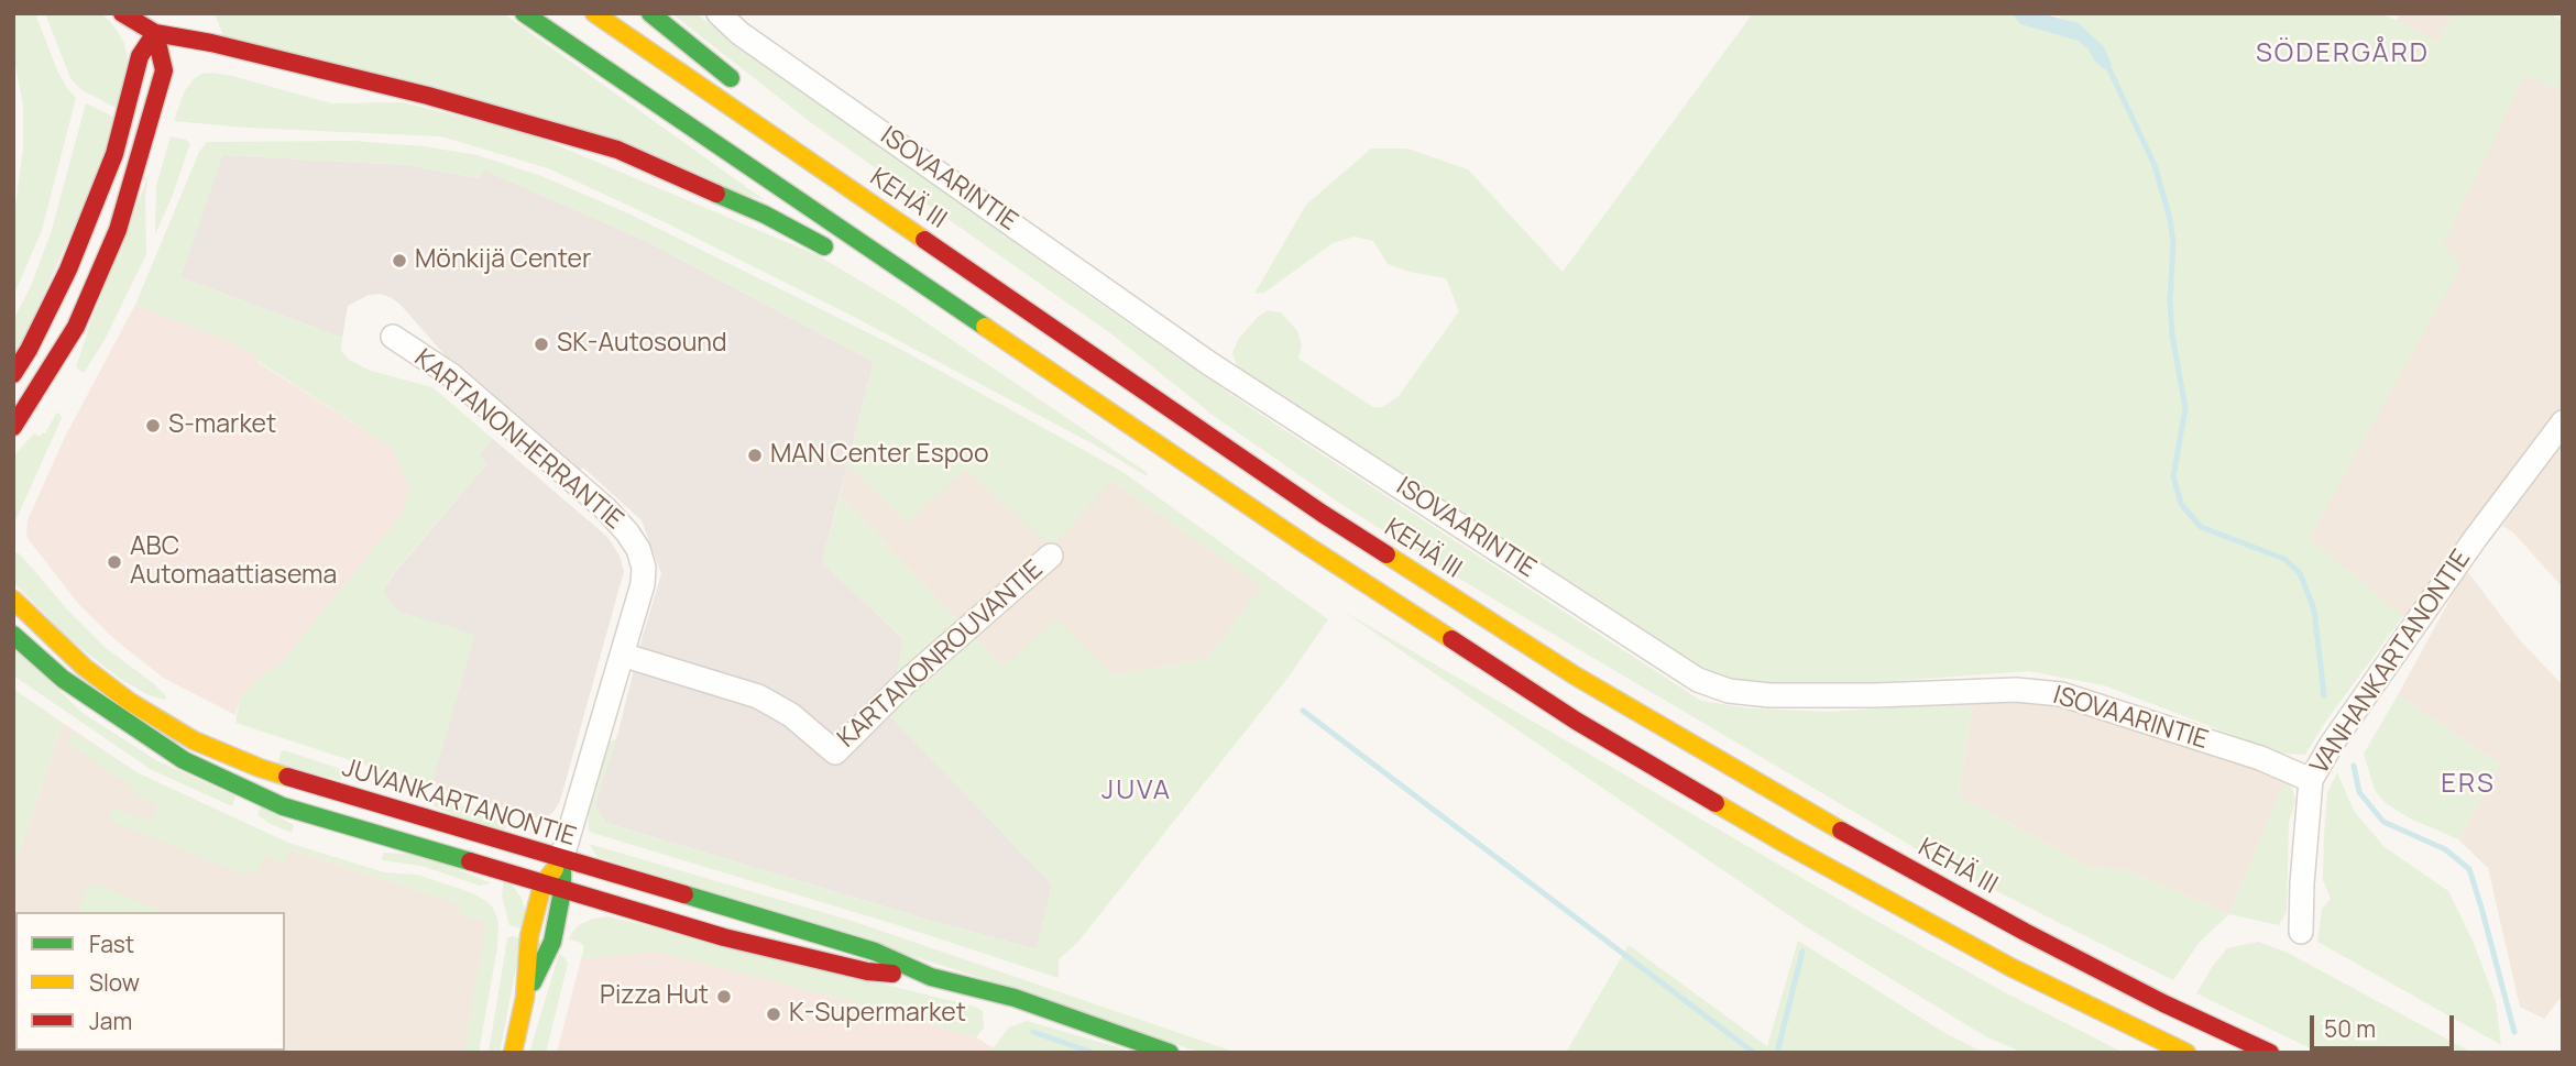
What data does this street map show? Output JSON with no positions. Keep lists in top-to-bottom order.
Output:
{
  "streets": {
    "main road": ["KEHÄ III", "JUVANKARTANONTIE"],
    "street": [
      "ISOVAARINTIE",
      "KARTANONHERRANTIE",
      "KARTANONROUVANTIE",
      "VANHANKARTANONTIE"
    ]
  },
  "crossings": [
    ["ISOVAARINTIE", "VANHANKARTANONTIE"],
    ["KARTANONHERRANTIE", "KARTANONROUVANTIE"],
    ["KARTANONHERRANTIE", "JUVANKARTANONTIE"]
  ],
  "districts": ["SÖDERGÅRD", "ERS", "JUVA"],
  "places": [
    "Mönkijä Center",
    "SK-Autosound",
    "S-market",
    "MAN Center Espoo",
    "ABC Automaattiasema",
    "Pizza Hut",
    "K-Supermarket"
  ],
  "legend": ["Fast", "Slow", "Jam"],
  "scale_bar": "50 m"
}
